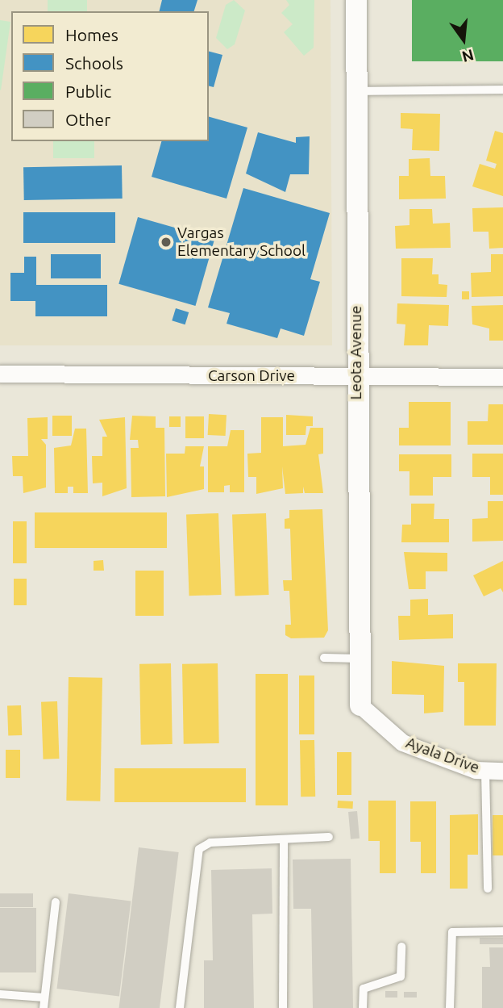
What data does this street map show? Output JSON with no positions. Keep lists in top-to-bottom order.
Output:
{
  "streets": {
    "street": ["Leota Avenue", "Carson Drive", "Ayala Drive"]
  },
  "crossings": [
    ["Leota Avenue", "Carson Drive"],
    ["Leota Avenue", "Ayala Drive"]
  ],
  "places": ["Vargas Elementary School"],
  "legend": [
    "Homes",
    "Schools",
    "Public",
    "Other"
  ],
  "north": "bottom"
}
